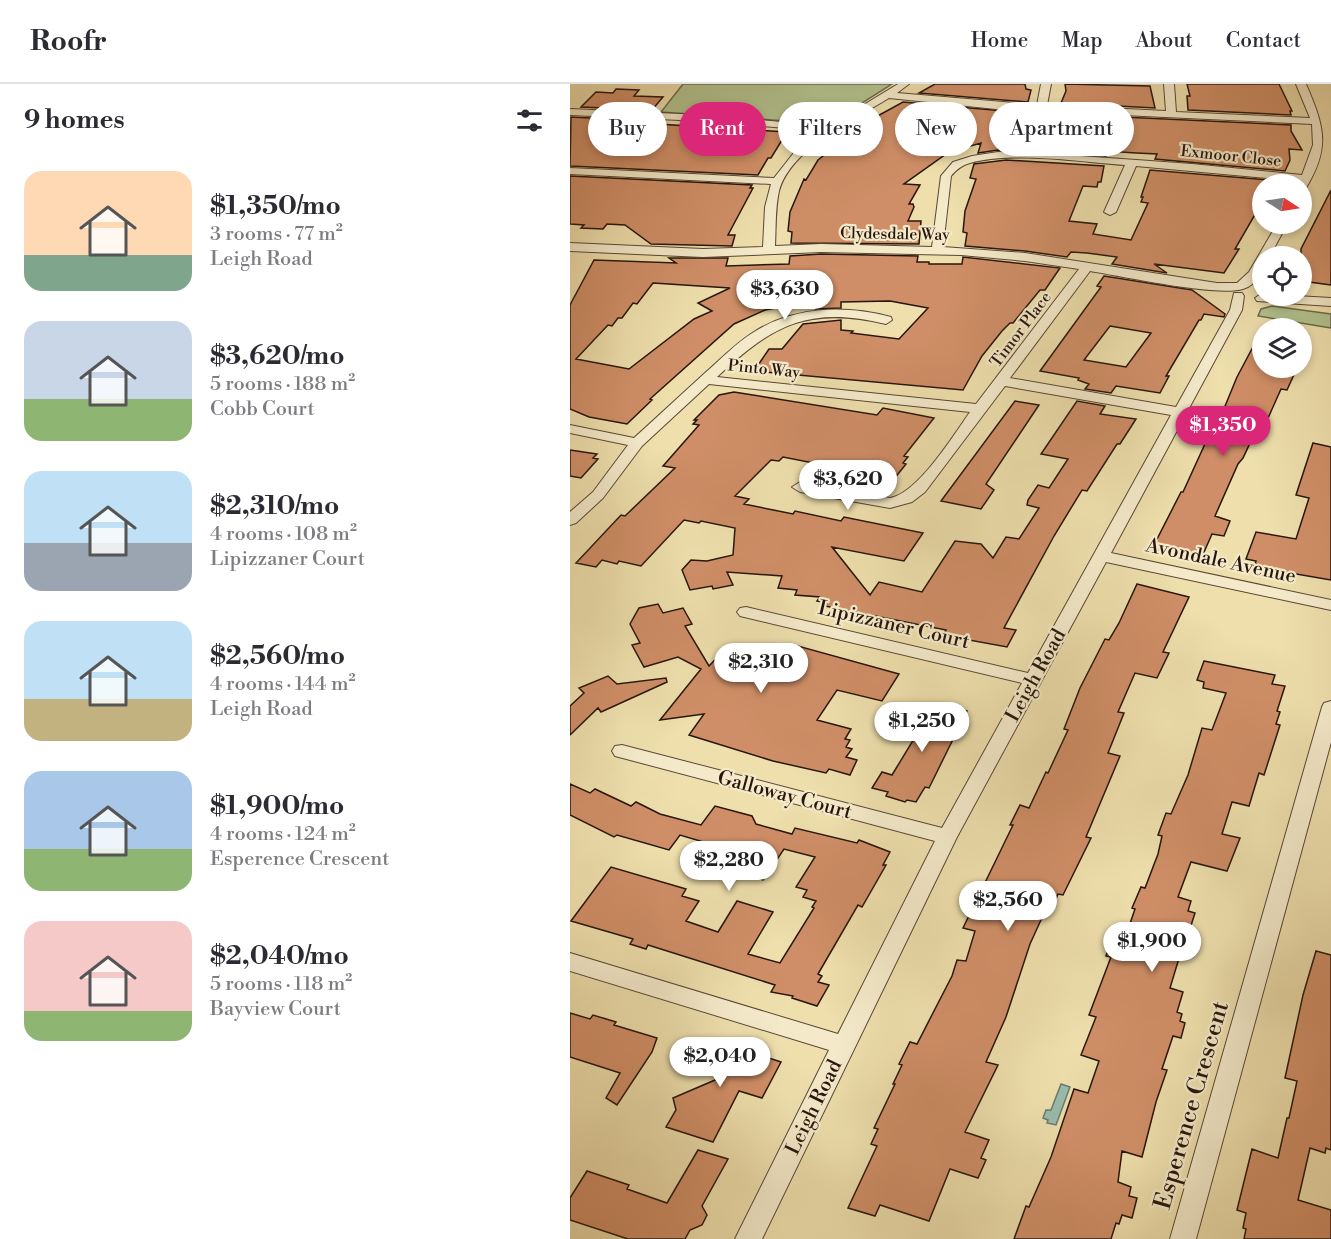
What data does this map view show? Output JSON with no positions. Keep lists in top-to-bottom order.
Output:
{
  "streets": {
    "street": [
      "Exmoor Close",
      "Clydesdale Way",
      "Timor Place",
      "Pinto Way",
      "Avondale Avenue",
      "Lipizzaner Court",
      "Leigh Road",
      "Galloway Court",
      "Esperence Crescent"
    ]
  },
  "crossings": [
    ["Exmoor Close", "Clydesdale Way"],
    ["Clydesdale Way", "Timor Place"],
    ["Clydesdale Way", "Leigh Road"],
    ["Timor Place", "Pinto Way"],
    ["Avondale Avenue", "Leigh Road"],
    ["Lipizzaner Court", "Leigh Road"],
    ["Leigh Road", "Galloway Court"]
  ],
  "north": "right",
  "page": {
    "header": "Roofr",
    "nav": [
      "Home",
      "Map",
      "About",
      "Contact"
    ],
    "heading": "9 homes",
    "chip": [
      "Buy",
      "Rent",
      "Filters",
      "New",
      "Apartment"
    ],
    "list": [
      {
        "name": "$1,350/mo",
        "note": "3 rooms · 77 m² · Leigh Road"
      },
      {
        "name": "$3,620/mo",
        "note": "5 rooms · 188 m² · Cobb Court"
      },
      {
        "name": "$2,310/mo",
        "note": "4 rooms · 108 m² · Lipizzaner Court"
      },
      {
        "name": "$2,560/mo",
        "note": "4 rooms · 144 m² · Leigh Road"
      },
      {
        "name": "$1,900/mo",
        "note": "4 rooms · 124 m² · Esperence Crescent"
      },
      {
        "name": "$2,040/mo",
        "note": "5 rooms · 118 m² · Bayview Court"
      }
    ],
    "price": [
      "$3,630",
      "$1,350",
      "$3,620",
      "$2,310",
      "$1,250",
      "$2,280",
      "$2,560",
      "$1,900",
      "$2,040"
    ]
  }
}
